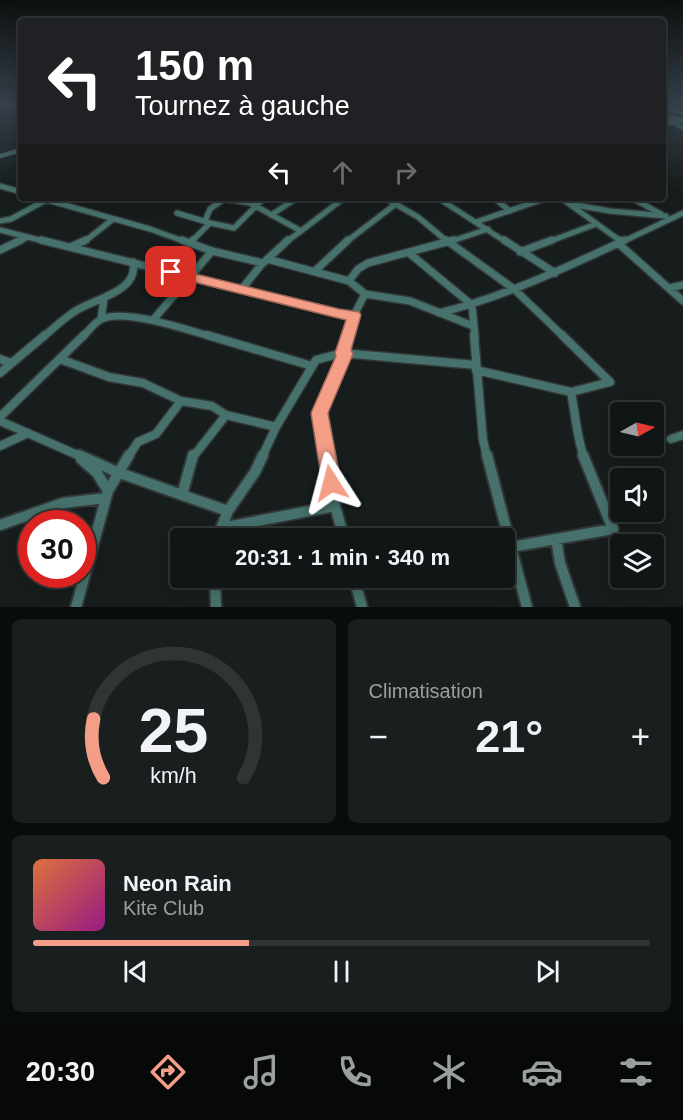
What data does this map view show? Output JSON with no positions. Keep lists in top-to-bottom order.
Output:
{
  "north": "right",
  "page": {
    "turn": ["150 m", "Tournez à gauche"],
    "limit": "30",
    "trip": "20:31 · 1 min · 340 m",
    "tile": "Climatisation",
    "heat": ["−", "21°", "+"],
    "song": ["Neon Rain", "Kite Club"],
    "tabs": "20:30",
    "gauge": ["25", "km/h"]
  }
}
